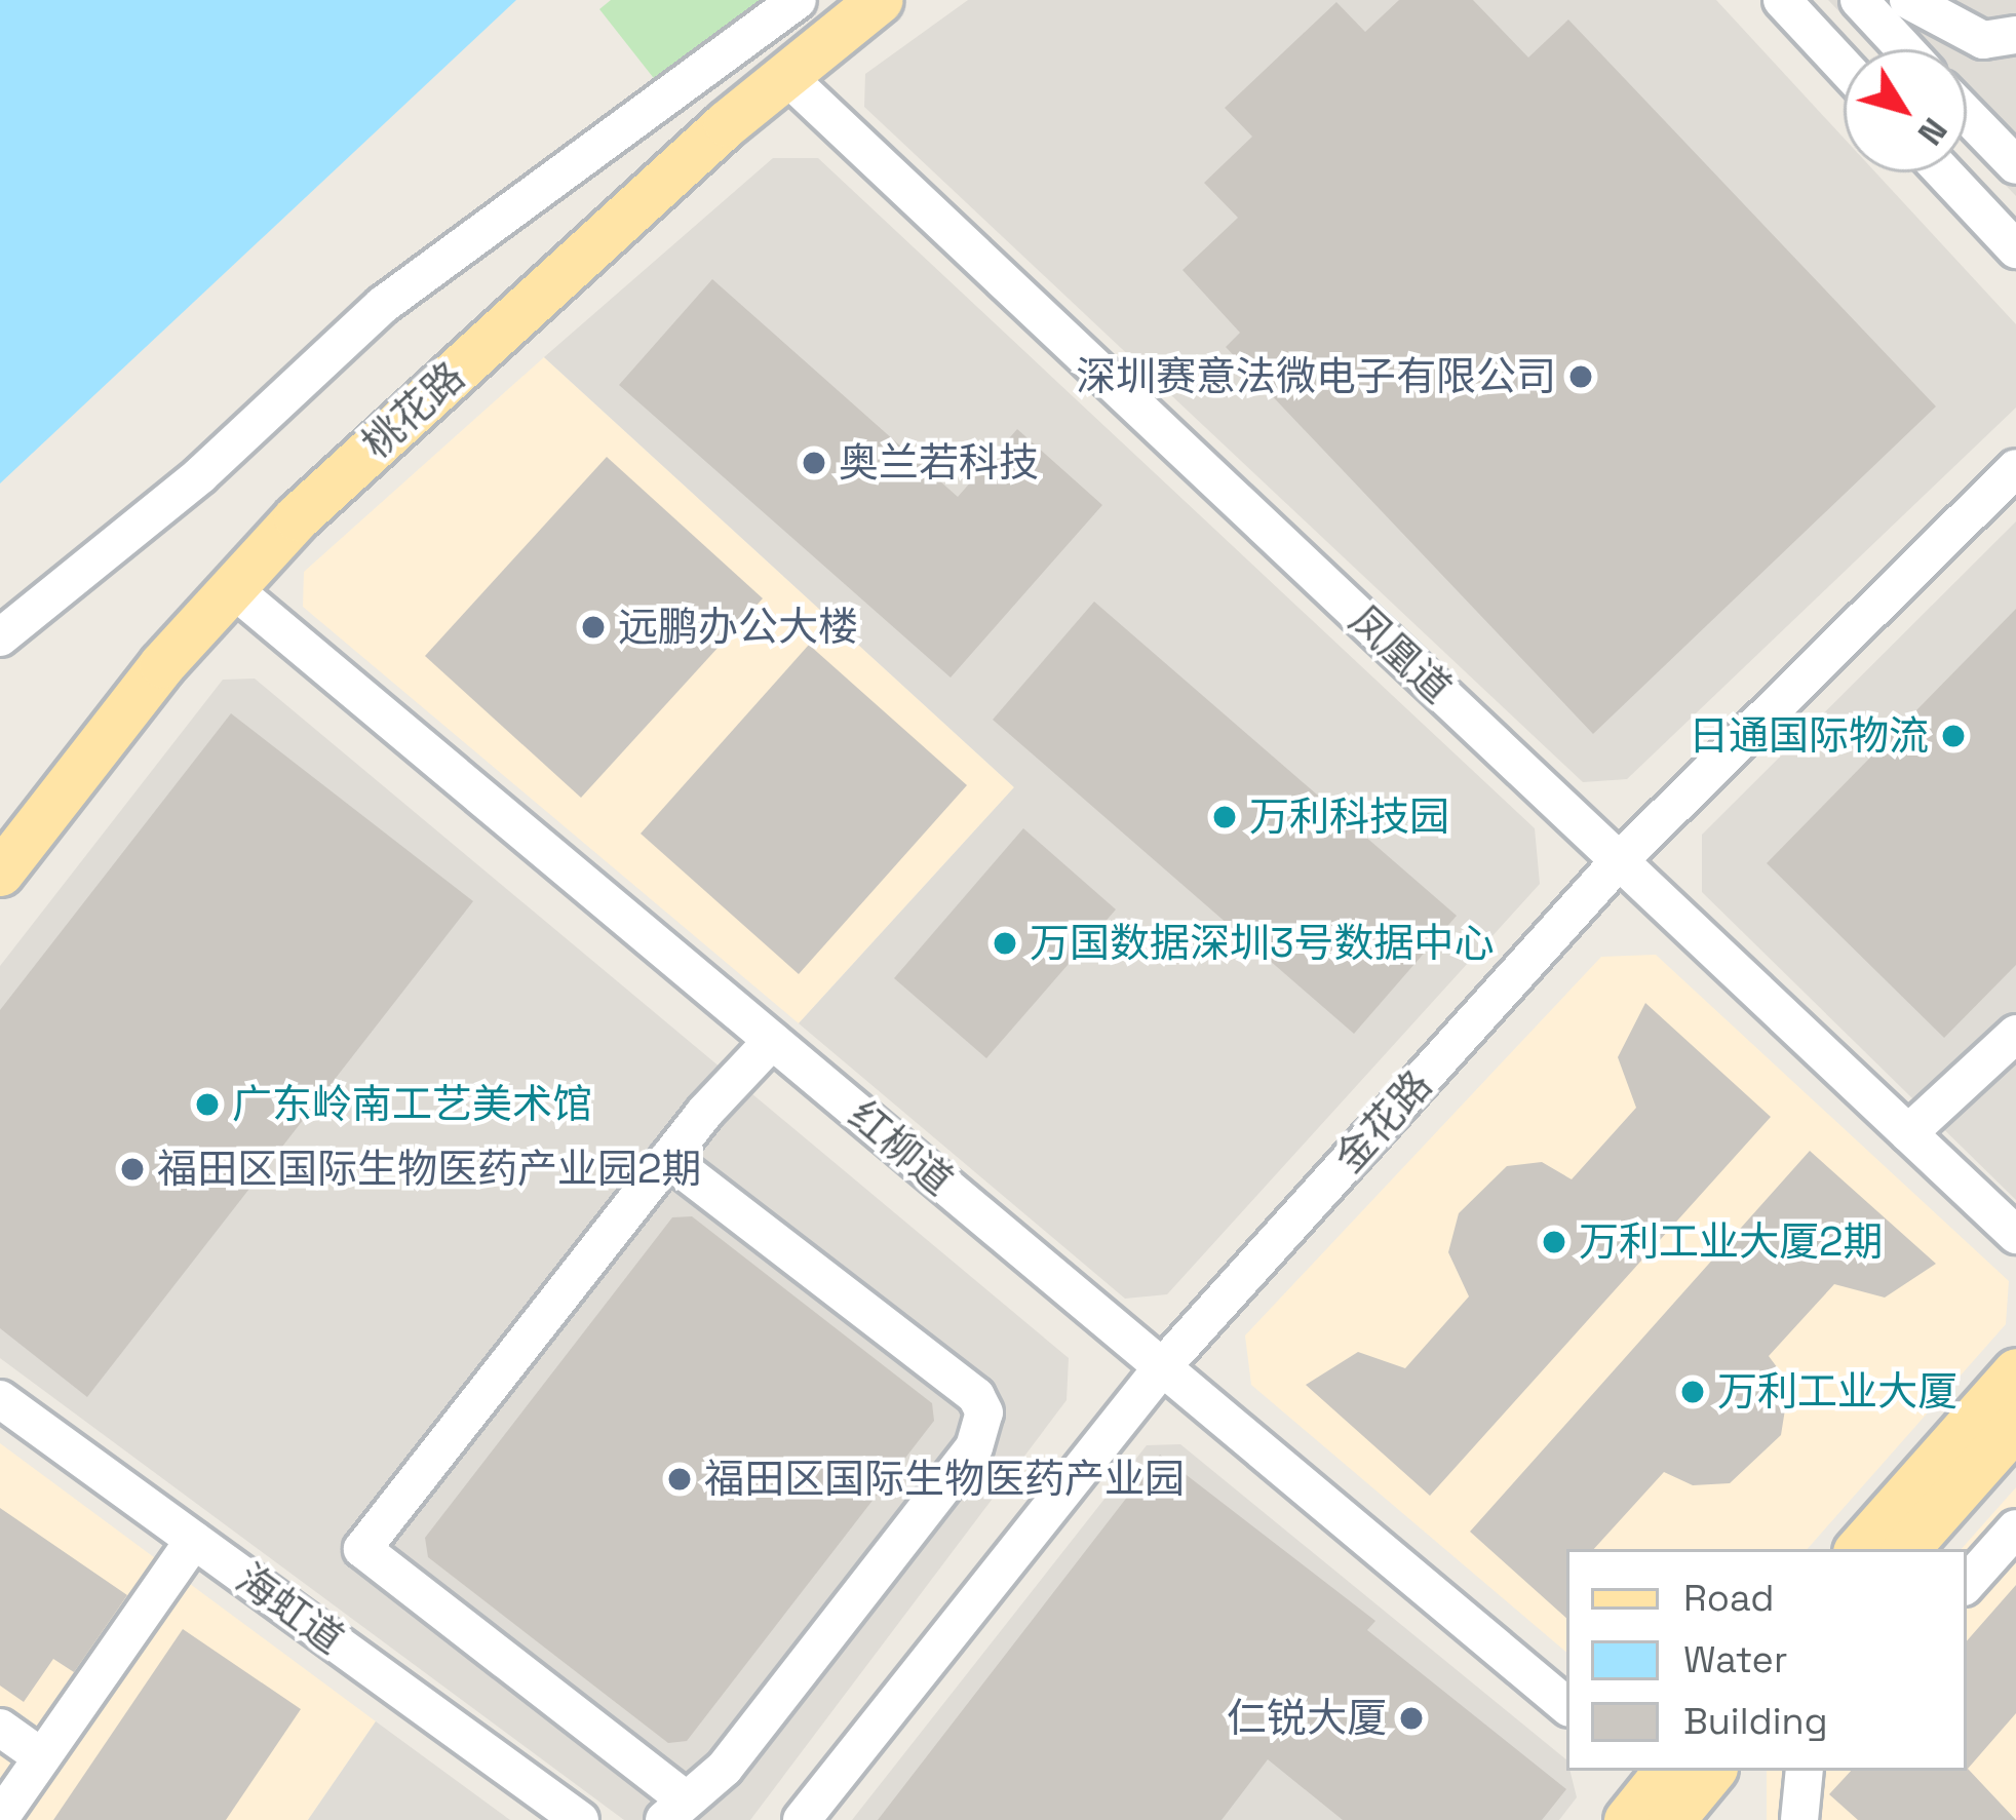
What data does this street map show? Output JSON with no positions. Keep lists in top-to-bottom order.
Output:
{
  "streets": {
    "main road": ["桃花路"],
    "street": [
      "凤凰道",
      "金花路",
      "红柳道",
      "海虹道"
    ]
  },
  "crossings": [
    ["桃花路", "凤凰道"],
    ["桃花路", "红柳道"],
    ["凤凰道", "金花路"],
    ["金花路", "红柳道"]
  ],
  "places": [
    "深圳赛意法微电子有限公司",
    "奥兰若科技",
    "远鹏办公大楼",
    "日通国际物流",
    "万利科技园",
    "万国数据深圳3号数据中心",
    "广东岭南工艺美术馆",
    "福田区国际生物医药产业园2期",
    "万利工业大厦2期",
    "万利工业大厦",
    "福田区国际生物医药产业园",
    "仁锐大厦"
  ],
  "legend": ["Road", "Water", "Building"],
  "north": "bottom right"
}
